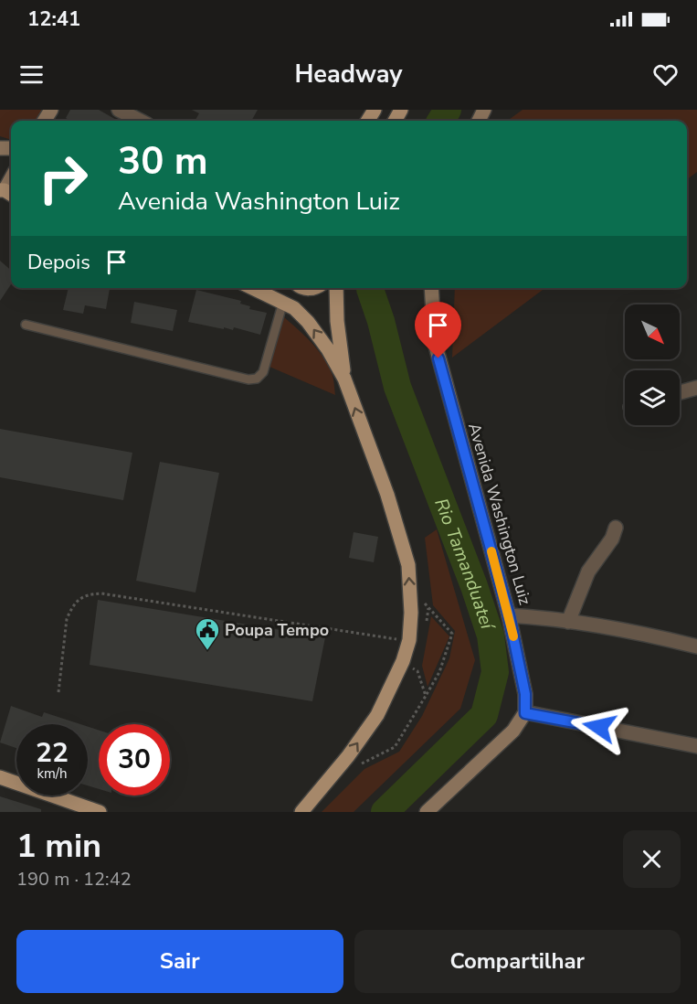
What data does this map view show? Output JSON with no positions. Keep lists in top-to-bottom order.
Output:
{
  "streets": {
    "street": ["Avenida Washington Luiz"]
  },
  "water": ["Rio Tamanduateí"],
  "places": {
    "public building": ["Poupa Tempo"]
  },
  "north": "bottom right",
  "page": {
    "status": "12:41",
    "header": "Headway",
    "turn": ["30 m", "Avenida Washington Luiz"],
    "then": "Depois",
    "speed": "22 km/h",
    "limit": "30",
    "heading": ["1 min", "190 m · 12:42"],
    "buttons": ["Sair", "Compartilhar"]
  }
}
